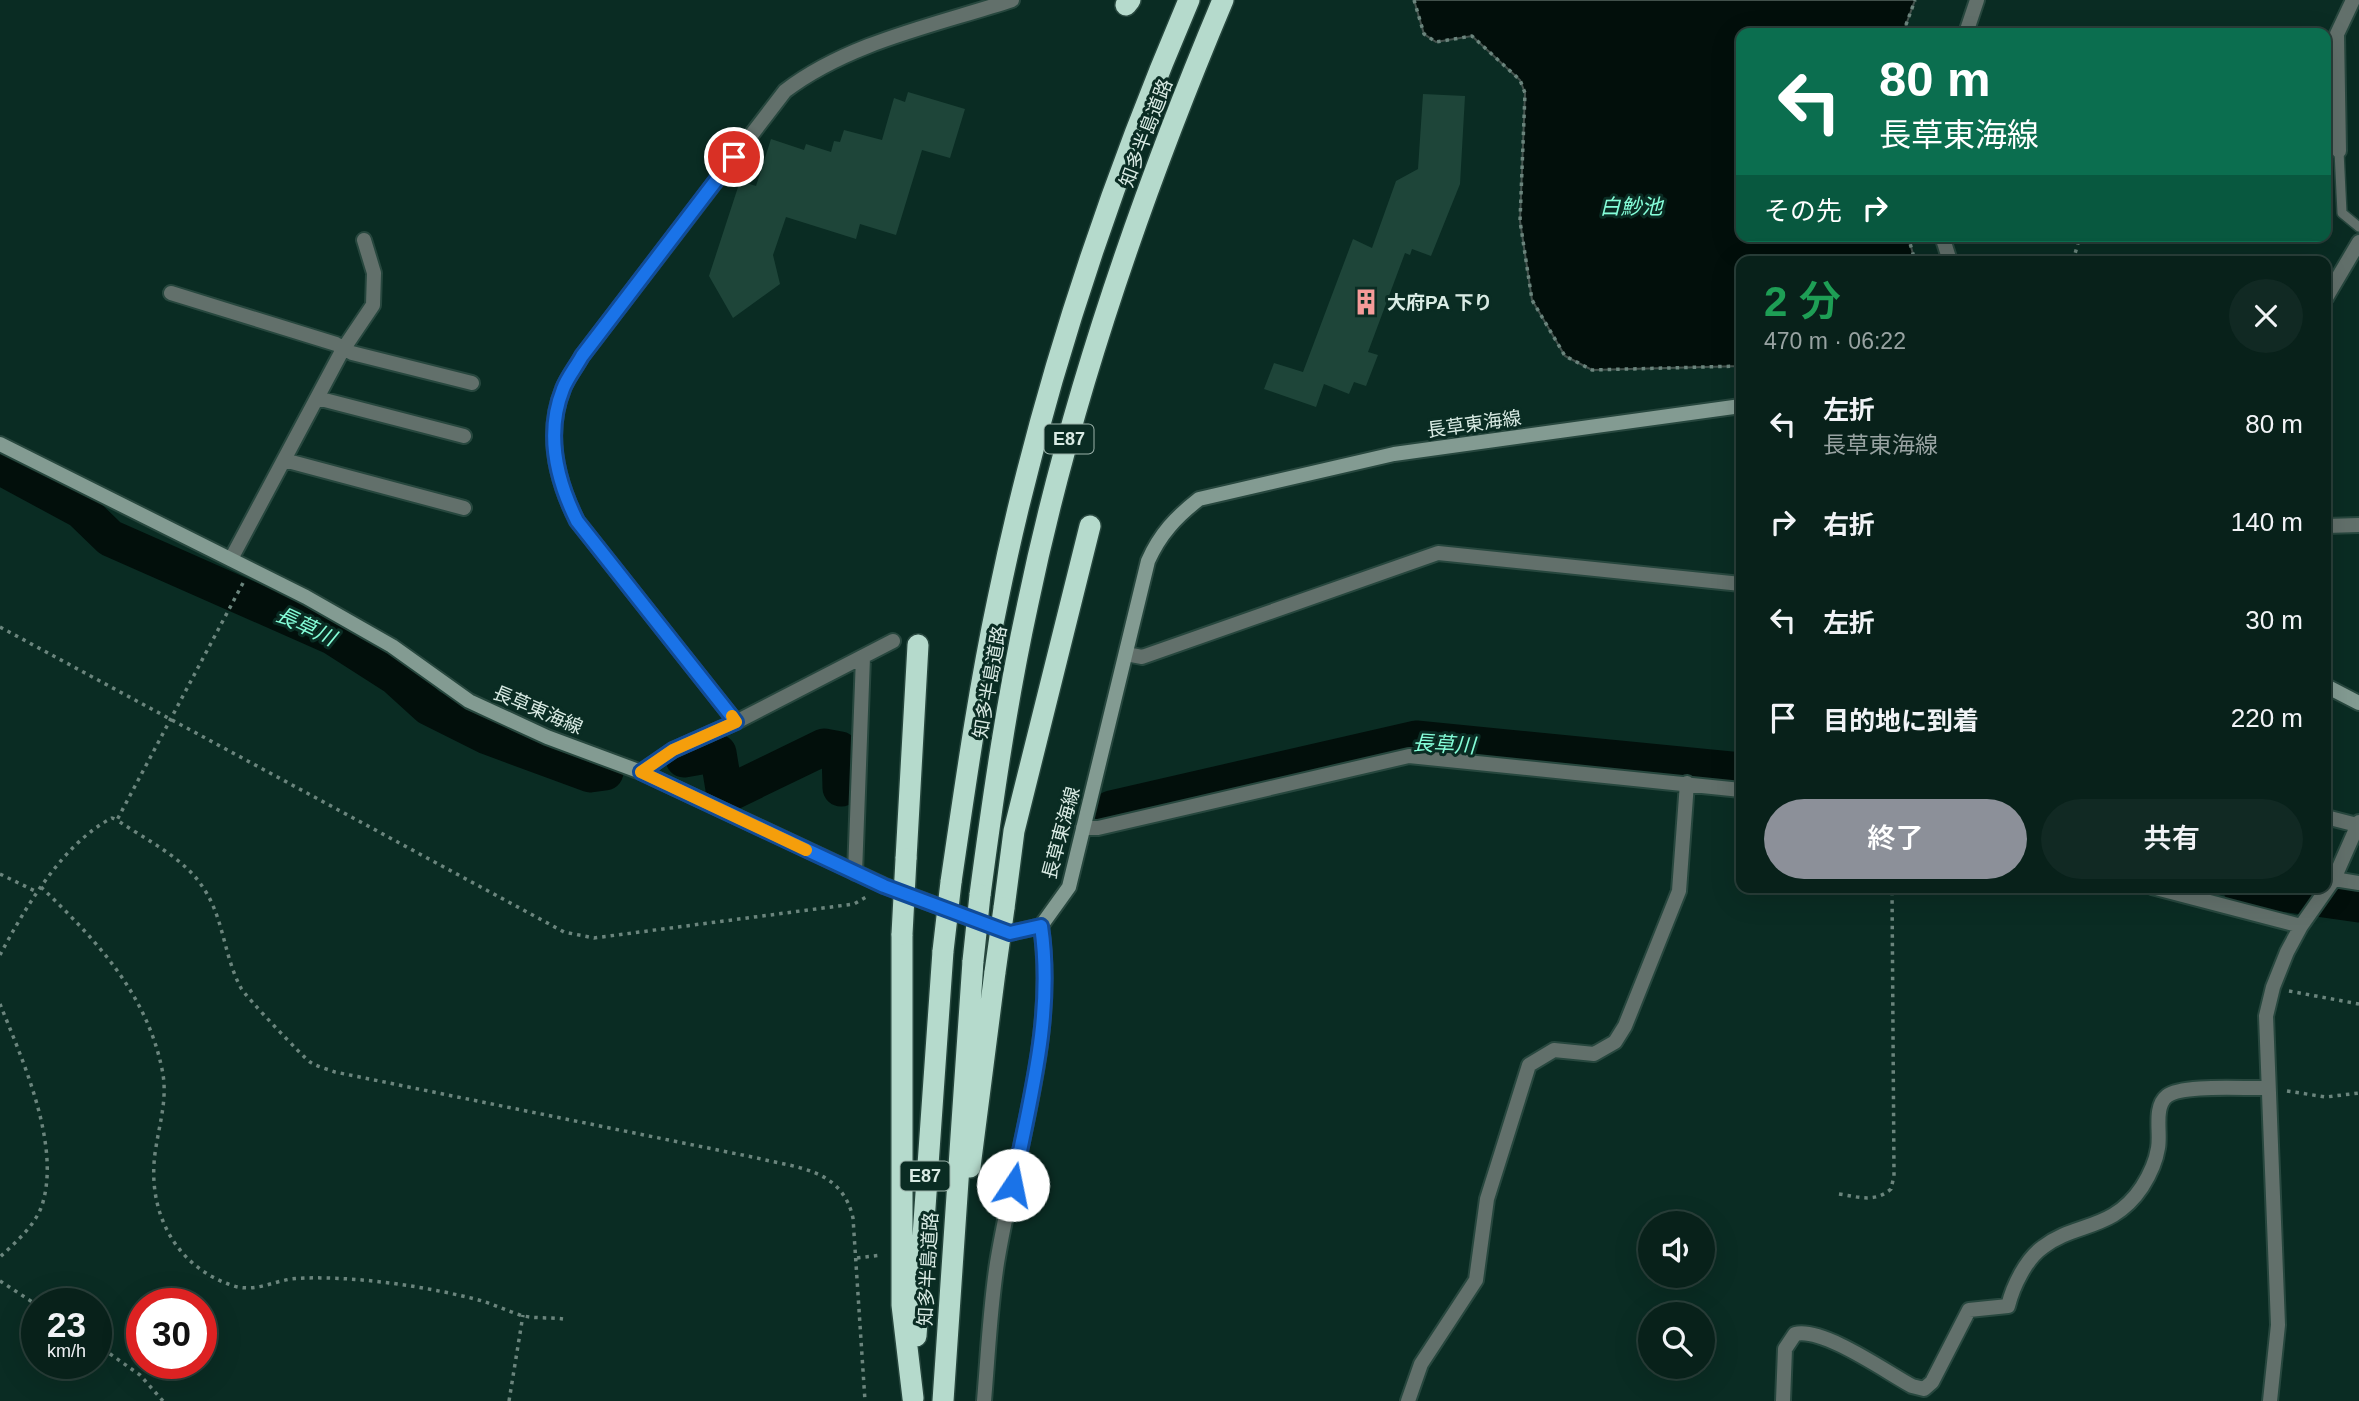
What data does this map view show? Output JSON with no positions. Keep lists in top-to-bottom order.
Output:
{
  "streets": {
    "highway": ["知多半島道路", "E87"],
    "main road": ["長草東海線"]
  },
  "water": ["白魦池", "長草川"],
  "places": {
    "building": ["大府PA 下り"]
  },
  "page": {
    "turn": ["80 m", "長草東海線"],
    "then": "その先",
    "heading": ["2 分", "470 m · 06:22"],
    "list": [
      {
        "name": "左折",
        "note": "長草東海線",
        "value": "80 m"
      },
      {
        "name": "右折",
        "value": "140 m"
      },
      {
        "name": "左折",
        "value": "30 m"
      },
      {
        "name": "目的地に到着",
        "value": "220 m"
      }
    ],
    "buttons": ["終了", "共有"],
    "speed": "23 km/h",
    "limit": "30"
  }
}
